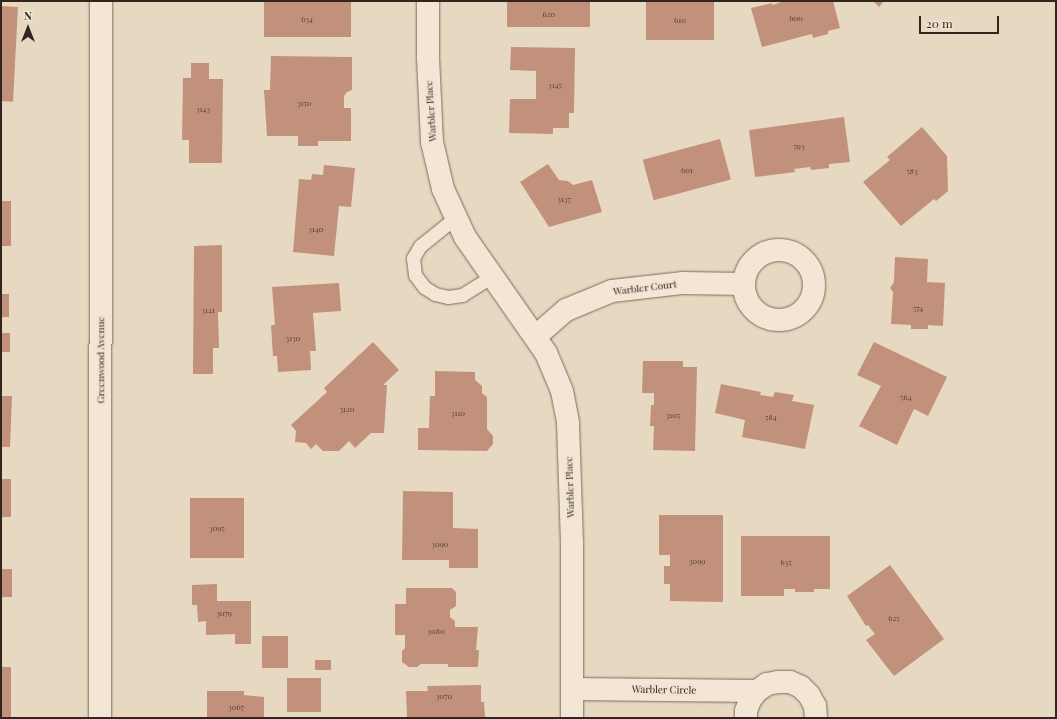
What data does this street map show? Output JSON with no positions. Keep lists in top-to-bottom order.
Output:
{
  "streets": {
    "street": [
      "Warbler Place",
      "Warbler Court",
      "Greenwood Avenue",
      "Warbler Circle"
    ]
  },
  "crossings": [
    ["Warbler Place", "Warbler Court"],
    ["Warbler Place", "Warbler Circle"]
  ],
  "house_numbers": [
    "620",
    "600",
    "634",
    "610",
    "3145",
    "3150",
    "3143",
    "593",
    "601",
    "583",
    "3137",
    "3140",
    "574",
    "3121",
    "3130",
    "564",
    "3120",
    "3110",
    "3105",
    "584",
    "3095",
    "3090",
    "3099",
    "635",
    "3079",
    "625",
    "3080",
    "3070",
    "3067"
  ],
  "scale_bar": "20 m",
  "north": "top"
}
